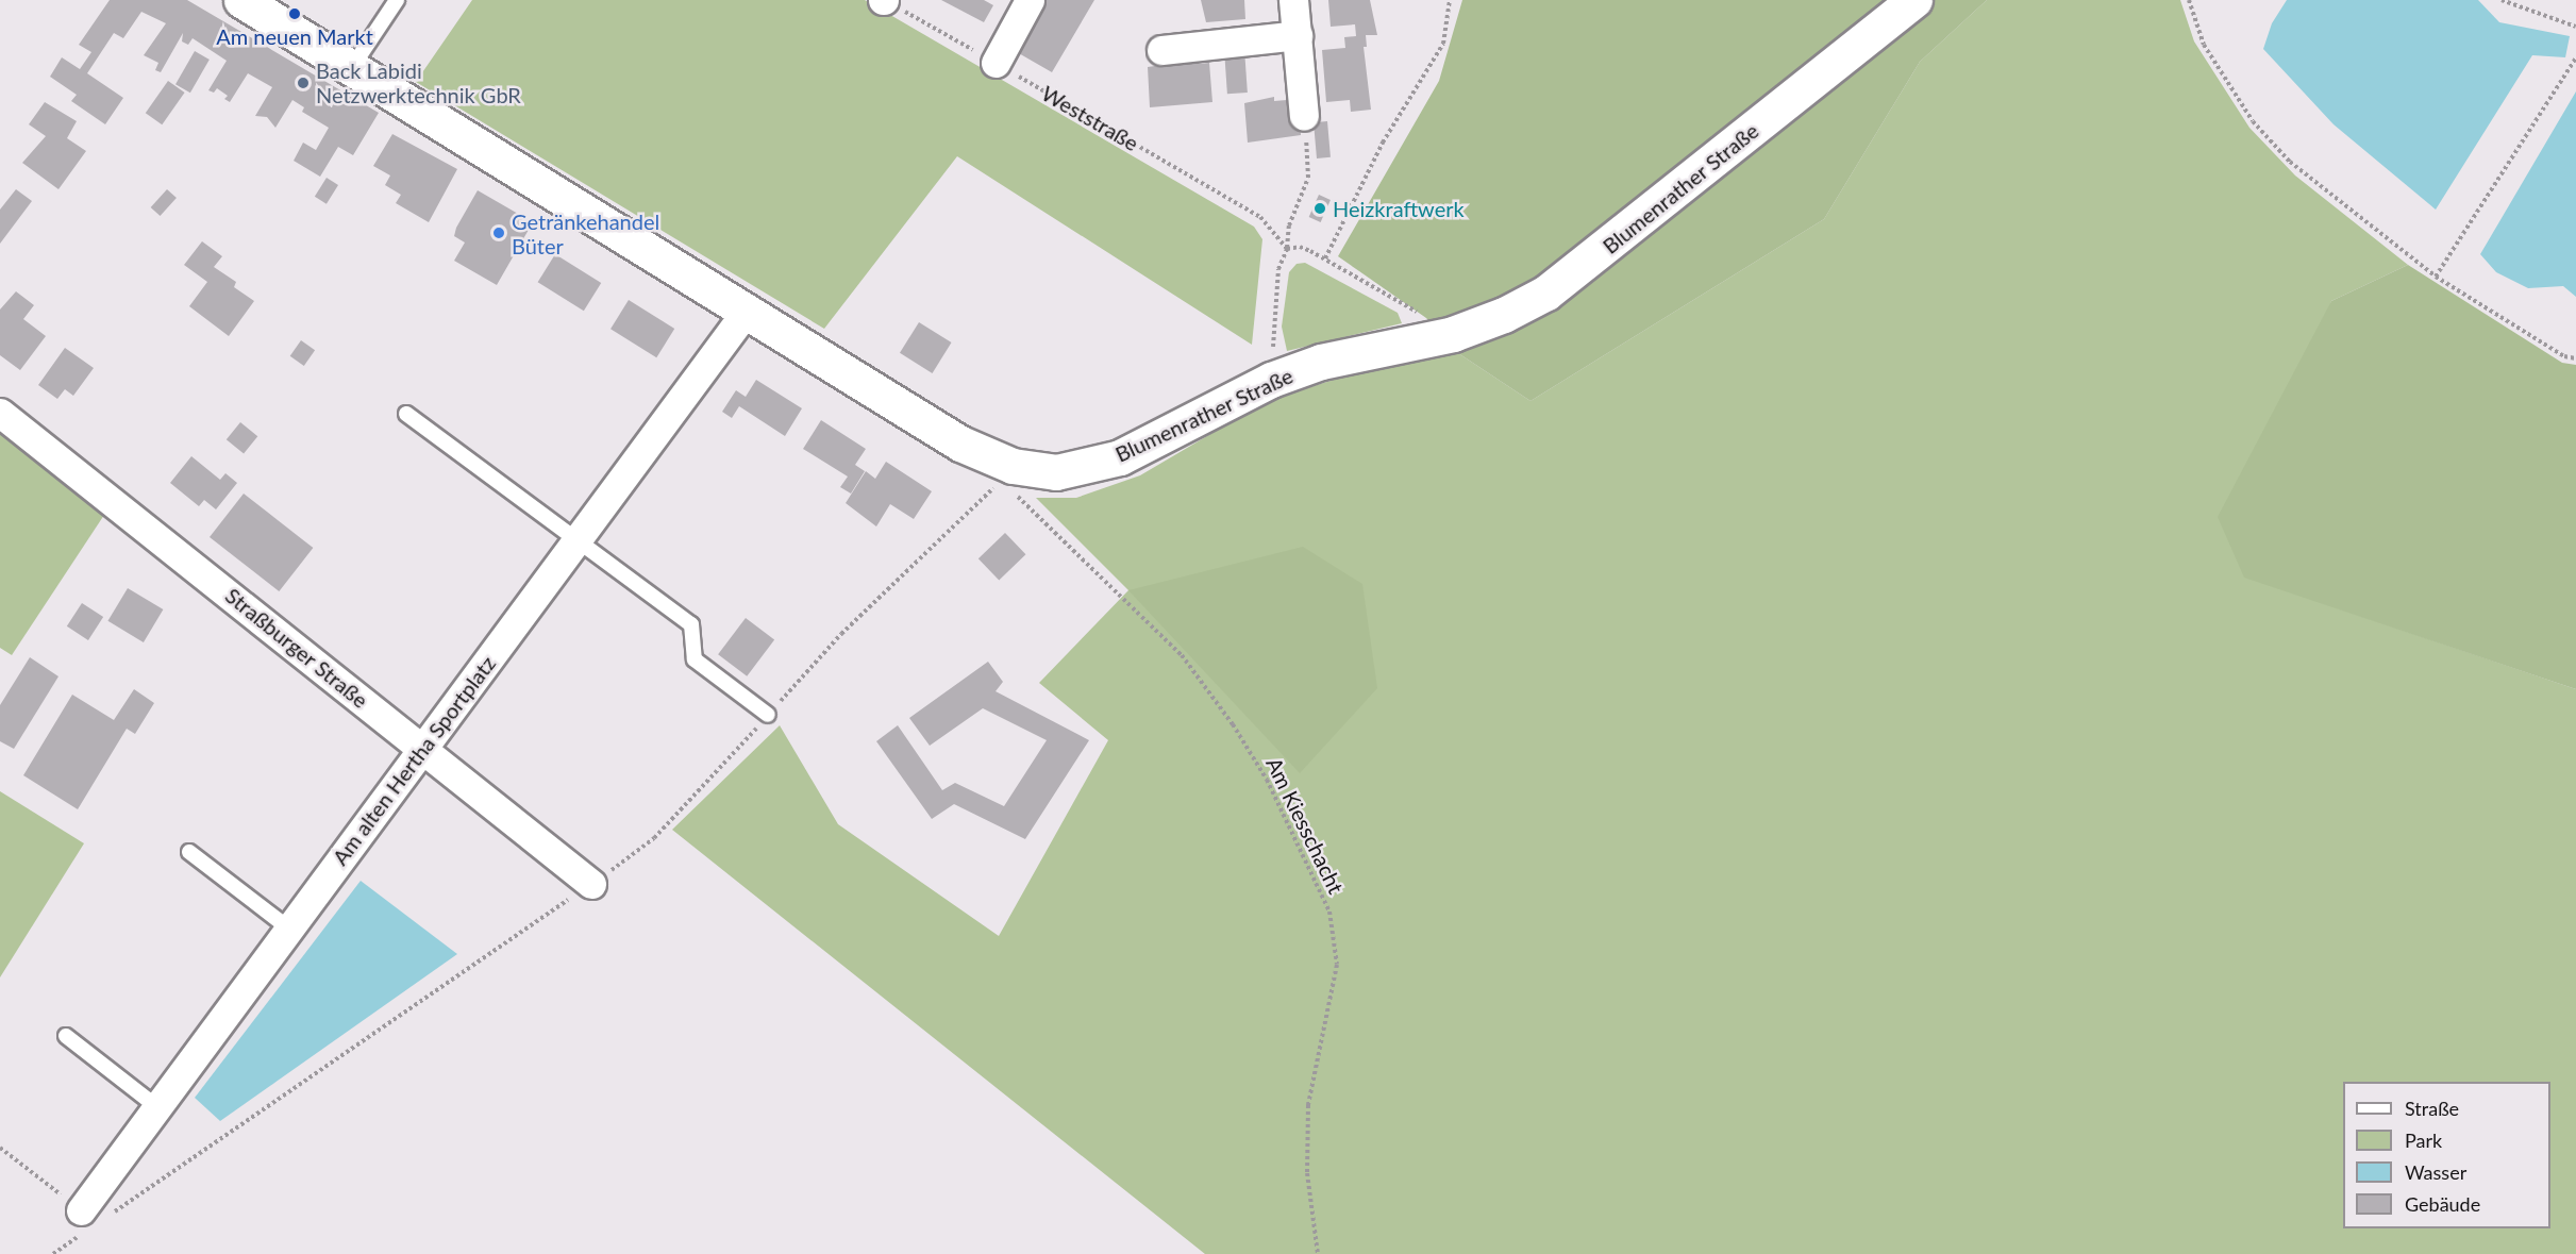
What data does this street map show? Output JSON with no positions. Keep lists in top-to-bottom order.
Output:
{
  "streets": {
    "street": ["Blumenrather Straße", "Straßburger Straße", "Am alten Hertha Sportplatz"],
    "path": ["Weststraße", "Am Kiesschacht"]
  },
  "crossings": [
    ["Blumenrather Straße", "Am alten Hertha Sportplatz"],
    ["Straßburger Straße", "Am alten Hertha Sportplatz"]
  ],
  "places": [
    "Am neuen Markt",
    "Back Labidi Netzwerktechnik GbR",
    "Heizkraftwerk",
    "Getränkehandel Büter"
  ],
  "legend": [
    "Straße",
    "Park",
    "Wasser",
    "Gebäude"
  ]
}
